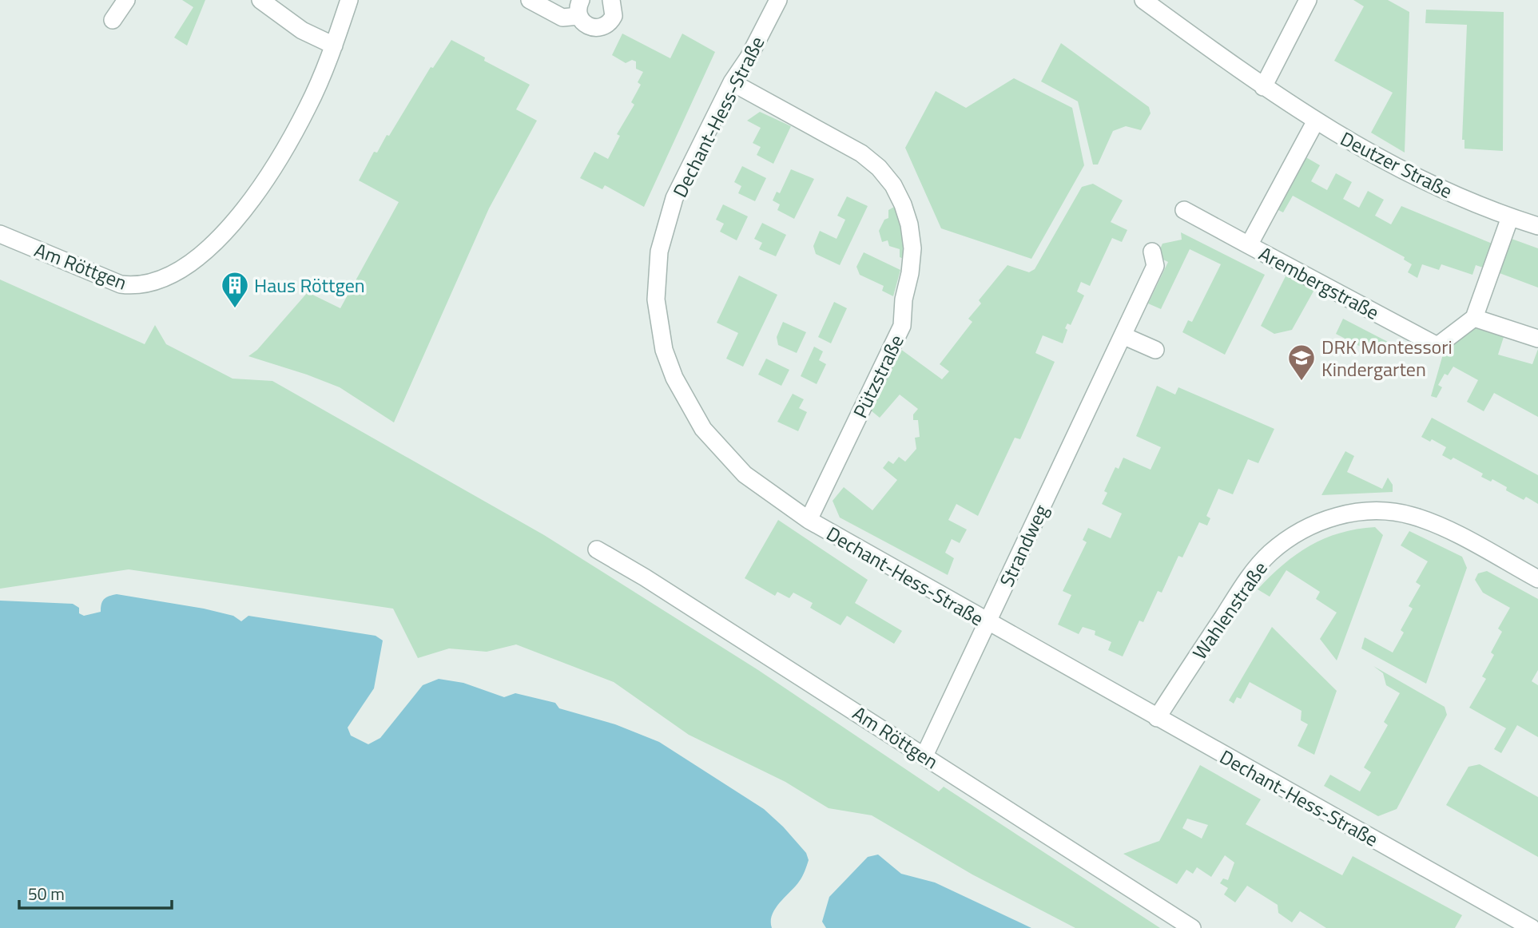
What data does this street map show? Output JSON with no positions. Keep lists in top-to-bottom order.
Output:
{
  "streets": {
    "street": [
      "Dechant-Hess-Straße",
      "Deutzer Straße",
      "Am Röttgen",
      "Arembergstraße",
      "Pützstraße",
      "Strandweg",
      "Wahlenstraße"
    ]
  },
  "crossings": [
    ["Dechant-Hess-Straße", "Pützstraße"],
    ["Dechant-Hess-Straße", "Strandweg"],
    ["Dechant-Hess-Straße", "Wahlenstraße"],
    ["Deutzer Straße", "Arembergstraße"],
    ["Am Röttgen", "Strandweg"]
  ],
  "places": {
    "building": ["Haus Röttgen"],
    "school or university": ["DRK Montessori Kindergarten"]
  },
  "scale_bar": "50 m"
}
